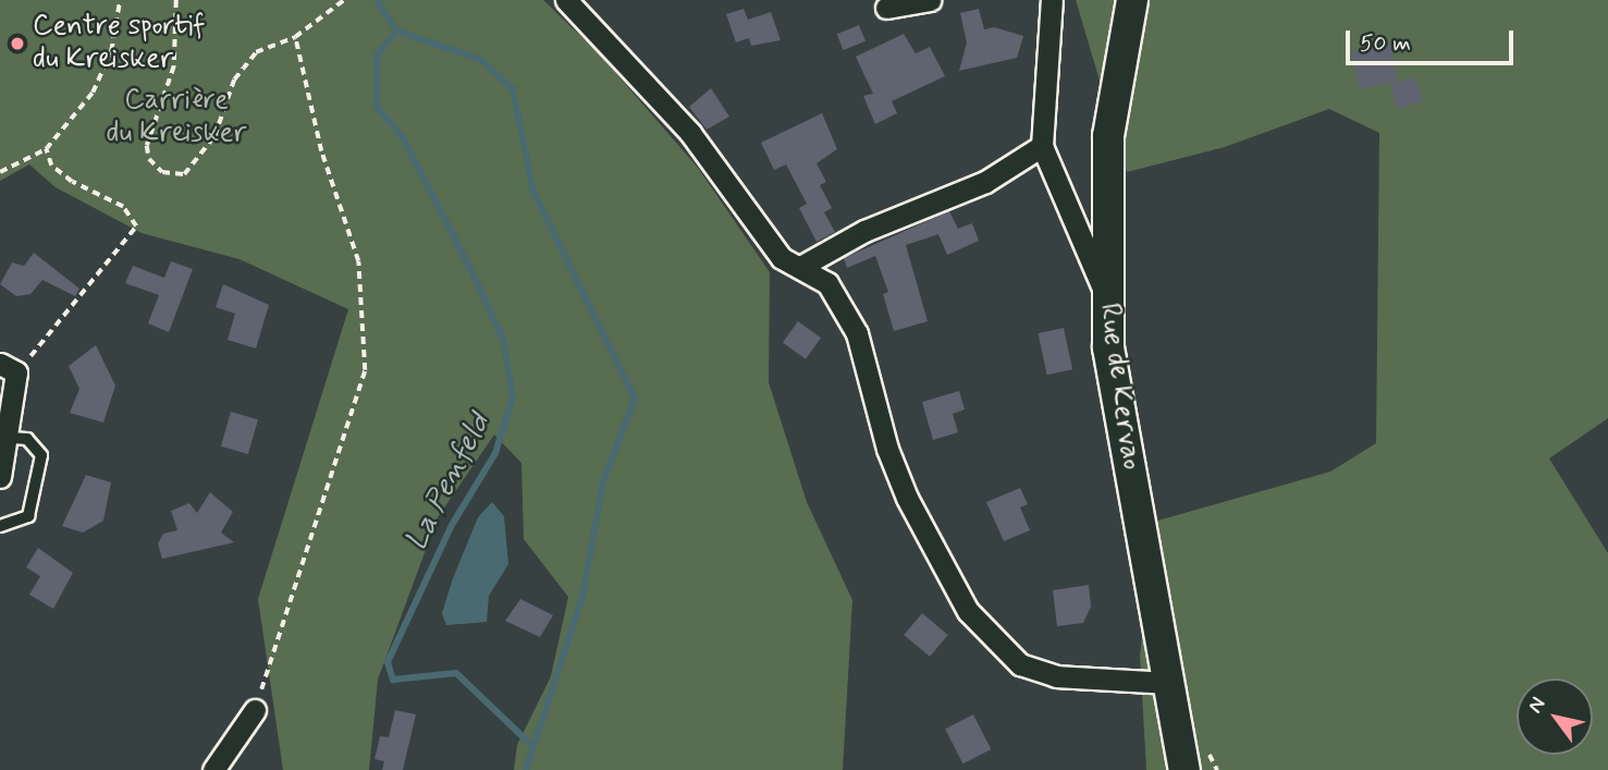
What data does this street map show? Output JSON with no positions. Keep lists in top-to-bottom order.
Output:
{
  "streets": {
    "main road": ["Rue de Kervao"]
  },
  "water": ["La Penfeld"],
  "parks": ["Carrière du Kreisker"],
  "places": ["Centre sportif du Kreisker"],
  "scale_bar": "50 m",
  "north": "top left"
}
